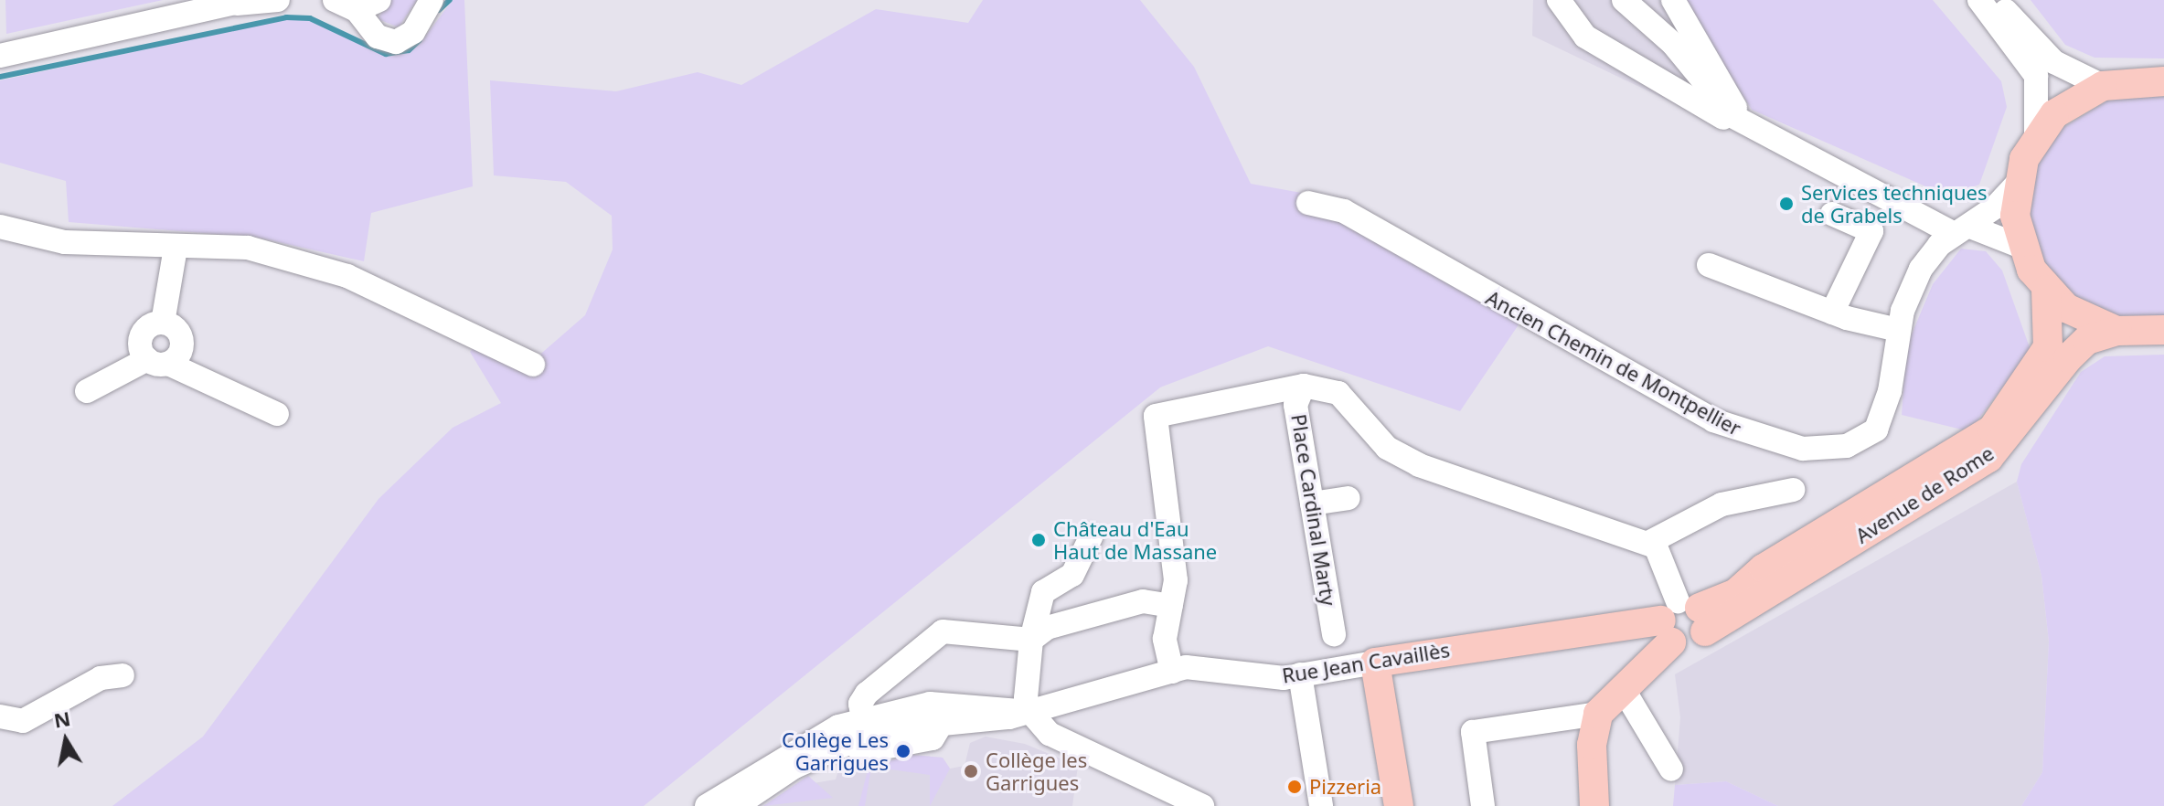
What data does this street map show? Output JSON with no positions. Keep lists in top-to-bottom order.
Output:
{
  "streets": {
    "main road": ["Avenue de Rome", "Rue Jean Cavaillès"],
    "street": ["Ancien Chemin de Montpellier", "Place Cardinal Marty"]
  },
  "crossings": [
    ["Avenue de Rome", "Rue Jean Cavaillès"]
  ],
  "places": [
    "Services techniques de Grabels",
    "Château d'Eau Haut de Massane",
    "Collège Les Garrigues",
    "Collège les Garrigues",
    "Pizzeria"
  ],
  "north": "top"
}
